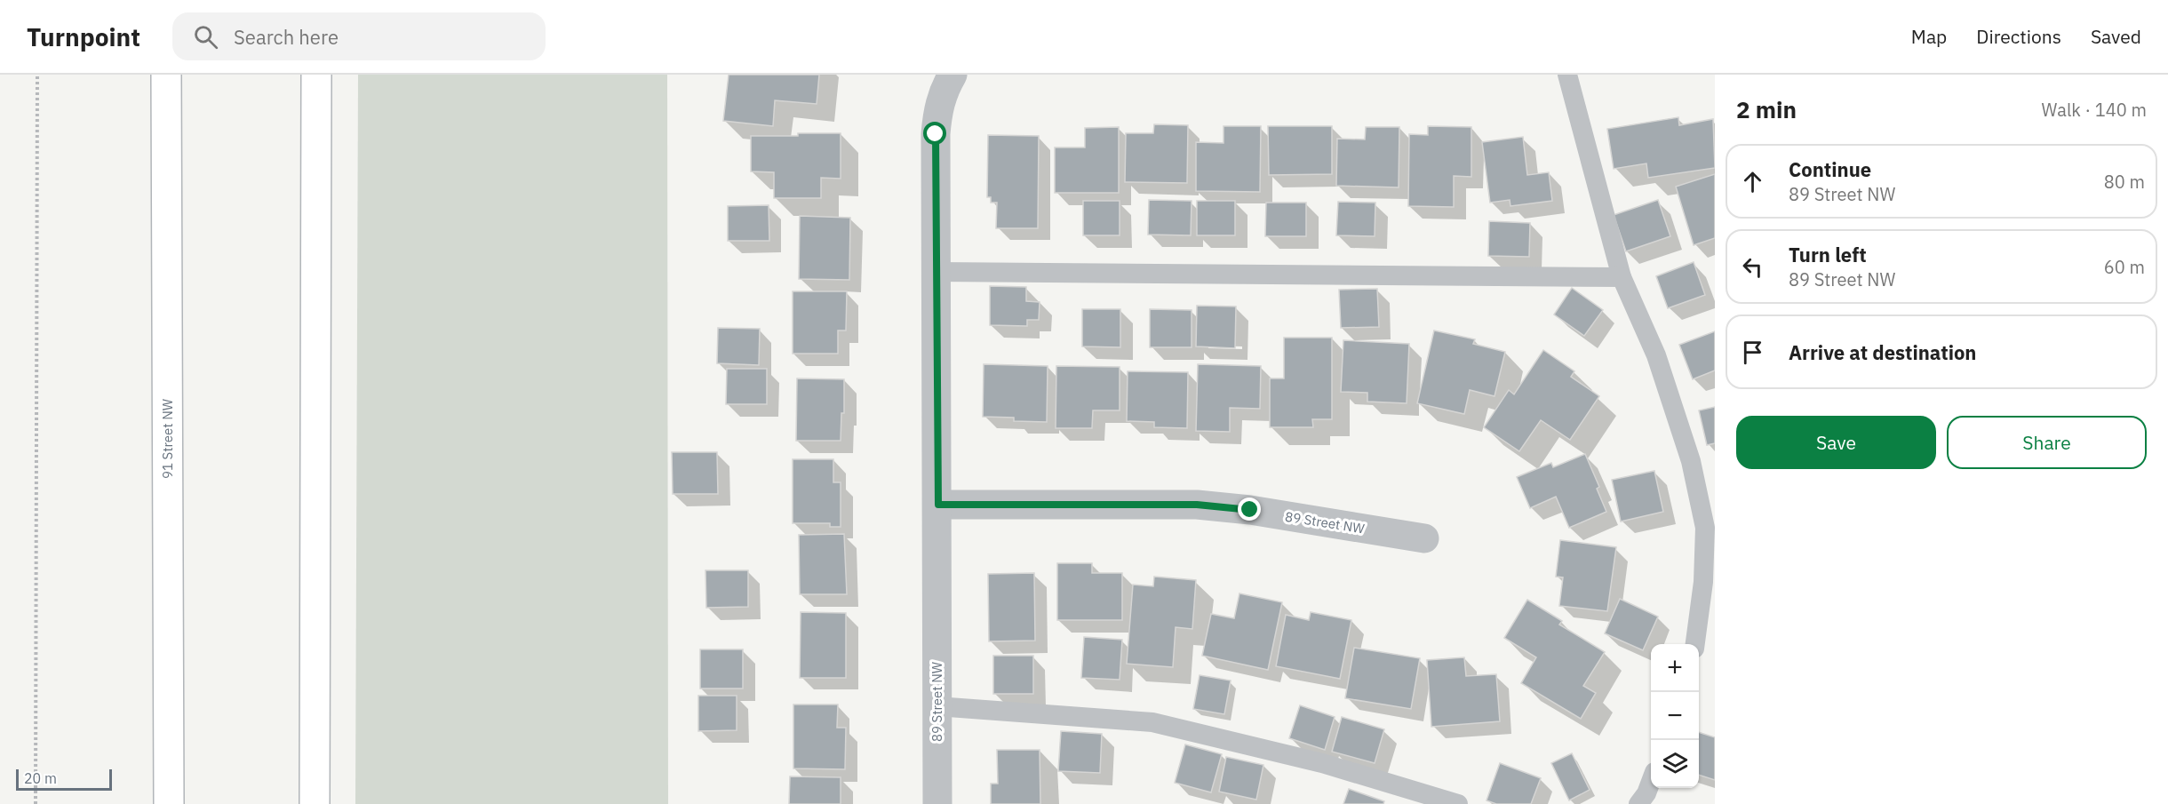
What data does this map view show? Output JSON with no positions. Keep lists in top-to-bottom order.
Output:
{
  "streets": {
    "main road": ["91 Street NW"],
    "street": ["89 Street NW"]
  },
  "scale_bar": "20 m",
  "page": {
    "header": "Turnpoint",
    "search": "Search here",
    "nav": ["Map", "Directions", "Saved"],
    "heading": ["2 min", "Walk · 140 m"],
    "list": [
      ["Continue", "89 Street NW", "80 m"],
      ["Turn left", "89 Street NW", "60 m"],
      "Arrive at destination"
    ],
    "buttons": ["Save", "Share"],
    "map_buttons": ["+", "−"],
    "scale": "20 m"
  }
}
